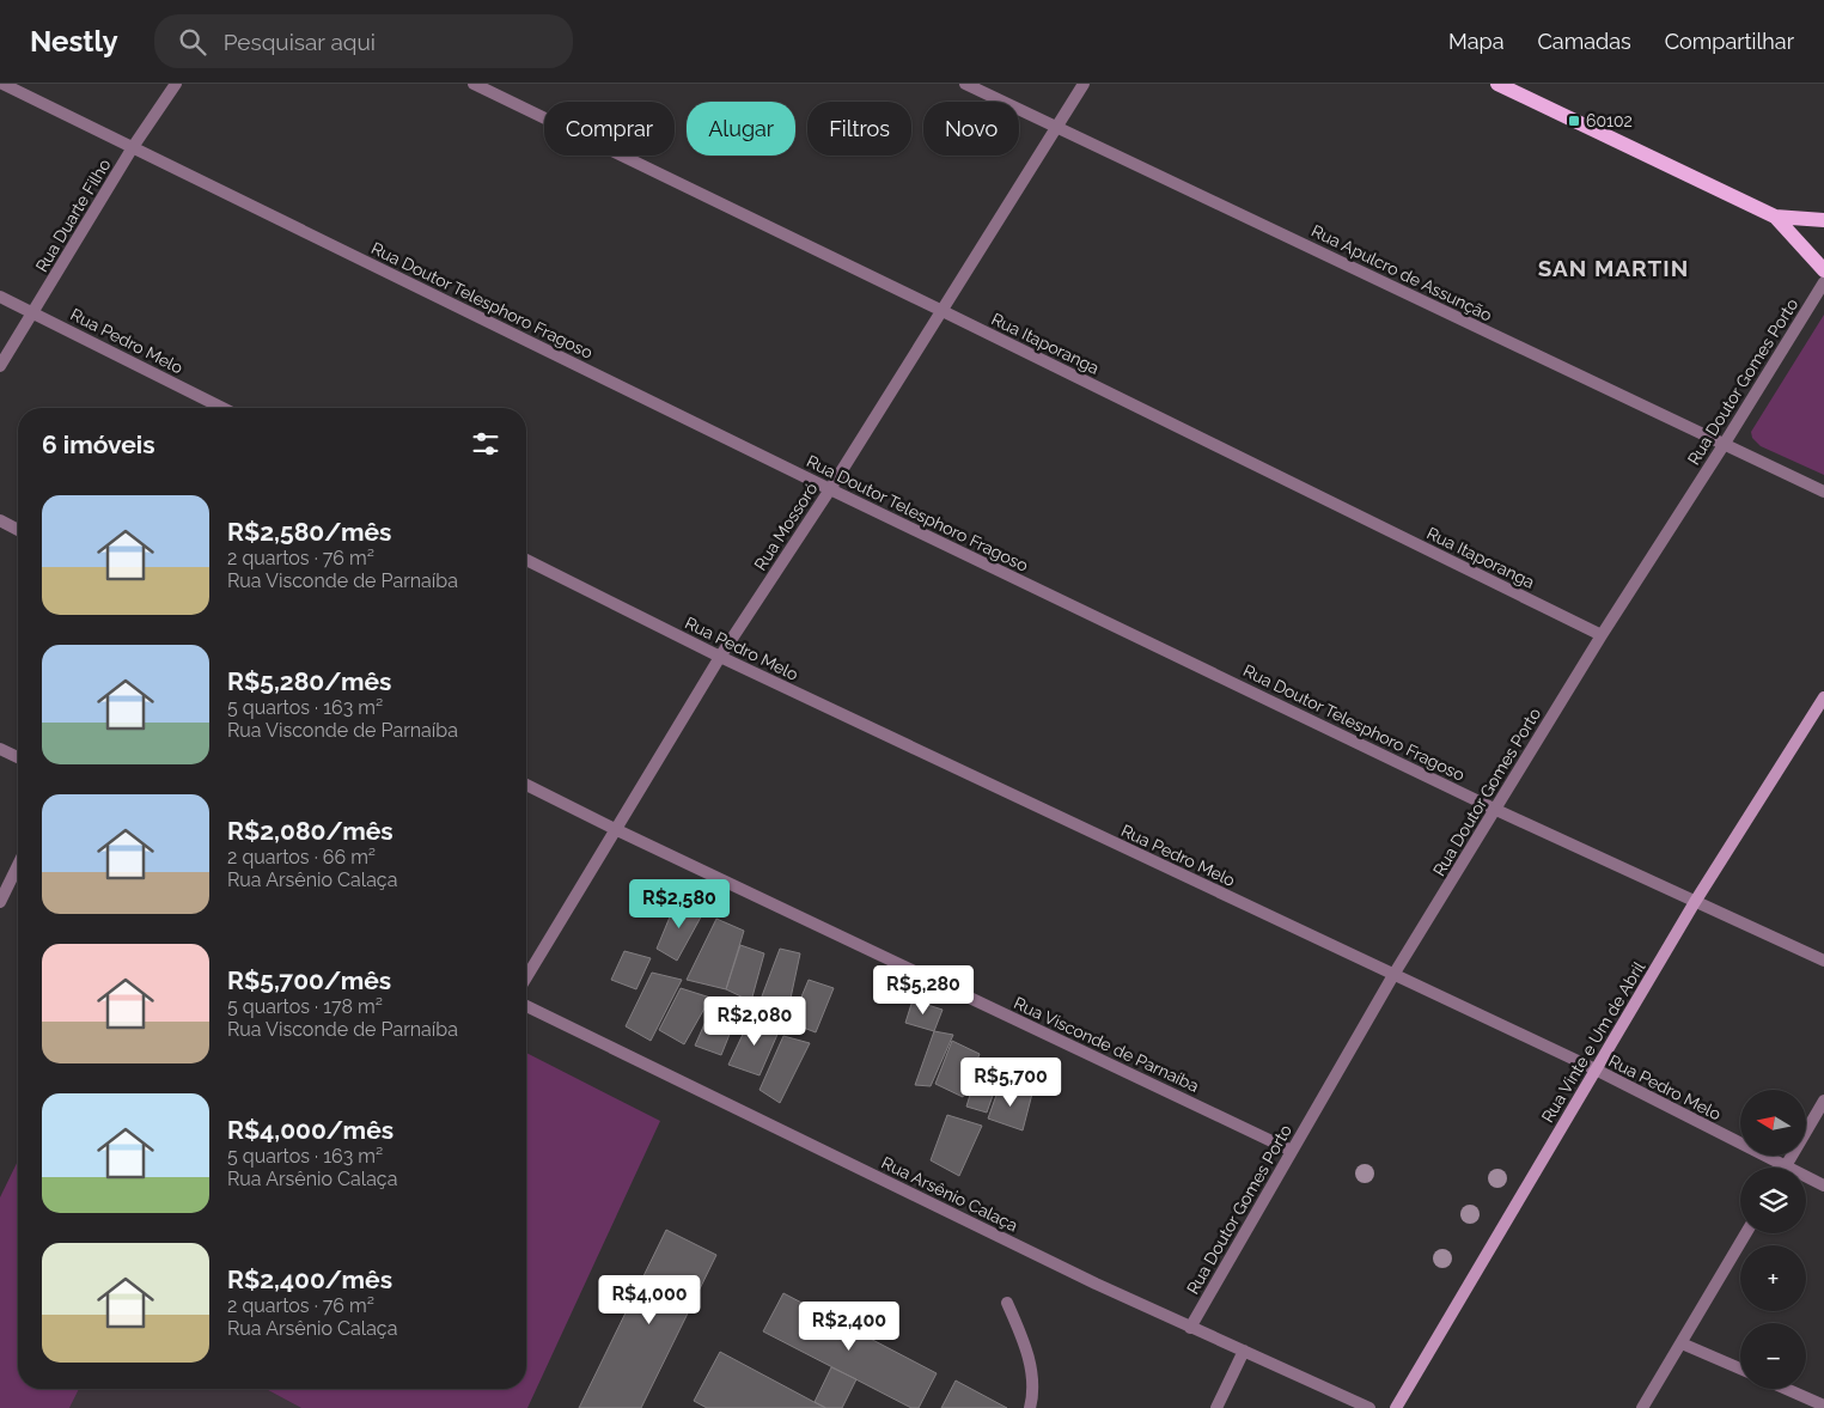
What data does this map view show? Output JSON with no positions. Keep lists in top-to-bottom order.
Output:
{
  "streets": {
    "street": [
      "Rua Duarte Filho",
      "Rua Apulcro de Assunção",
      "Rua Doutor Telesphoro Fragoso",
      "Rua Pedro Melo",
      "Rua Itaporanga",
      "Rua Doutor Gomes Porto",
      "Rua Mossoró",
      "Rua Vinte e Um de Abril",
      "Rua Visconde de Parnaíba",
      "Rua Arsênio Calaça"
    ]
  },
  "crossings": [
    ["Rua Duarte Filho", "Rua Doutor Telesphoro Fragoso"],
    ["Rua Duarte Filho", "Rua Pedro Melo"],
    ["Rua Apulcro de Assunção", "Rua Doutor Gomes Porto"],
    ["Rua Apulcro de Assunção", "Rua Mossoró"],
    ["Rua Doutor Telesphoro Fragoso", "Rua Doutor Gomes Porto"],
    ["Rua Doutor Telesphoro Fragoso", "Rua Mossoró"],
    ["Rua Doutor Telesphoro Fragoso", "Rua Vinte e Um de Abril"],
    ["Rua Pedro Melo", "Rua Doutor Gomes Porto"],
    ["Rua Pedro Melo", "Rua Mossoró"],
    ["Rua Pedro Melo", "Rua Vinte e Um de Abril"],
    ["Rua Itaporanga", "Rua Doutor Gomes Porto"],
    ["Rua Itaporanga", "Rua Mossoró"],
    ["Rua Doutor Gomes Porto", "Rua Visconde de Parnaíba"],
    ["Rua Doutor Gomes Porto", "Rua Arsênio Calaça"],
    ["Rua Mossoró", "Rua Visconde de Parnaíba"]
  ],
  "districts": ["SAN MARTIN"],
  "places": {
    "transit": ["60102"]
  },
  "north": "left",
  "page": {
    "header": "Nestly",
    "search": "Pesquisar aqui",
    "nav": ["Mapa", "Camadas", "Compartilhar"],
    "chip": [
      "Comprar",
      "Alugar",
      "Filtros",
      "Novo"
    ],
    "heading": "6 imóveis",
    "list": [
      {
        "name": "R$2,580/mês",
        "note": "2 quartos · 76 m² · Rua Visconde de Parnaíba"
      },
      {
        "name": "R$5,280/mês",
        "note": "5 quartos · 163 m² · Rua Visconde de Parnaíba"
      },
      {
        "name": "R$2,080/mês",
        "note": "2 quartos · 66 m² · Rua Arsênio Calaça"
      },
      {
        "name": "R$5,700/mês",
        "note": "5 quartos · 178 m² · Rua Visconde de Parnaíba"
      },
      {
        "name": "R$4,000/mês",
        "note": "5 quartos · 163 m² · Rua Arsênio Calaça"
      },
      {
        "name": "R$2,400/mês",
        "note": "2 quartos · 76 m² · Rua Arsênio Calaça"
      }
    ],
    "price": [
      "R$2,580",
      "R$5,280",
      "R$2,080",
      "R$5,700",
      "R$4,000",
      "R$2,400"
    ],
    "map_buttons": ["+", "−"]
  }
}
